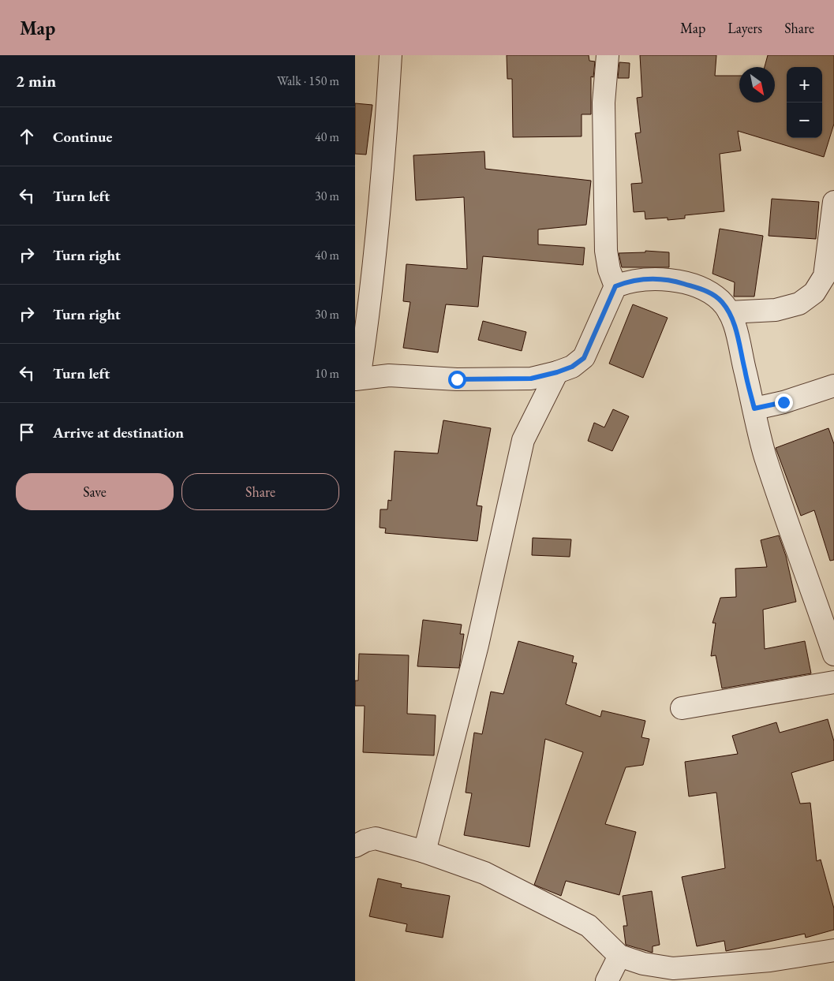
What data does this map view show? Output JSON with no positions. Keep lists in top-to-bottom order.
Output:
{
  "north": "bottom right",
  "page": {
    "header": "Map",
    "nav": ["Map", "Layers", "Share"],
    "heading": ["2 min", "Walk · 150 m"],
    "map_buttons": ["+", "−"],
    "list": [
      ["Continue", "40 m"],
      ["Turn left", "30 m"],
      ["Turn right", "40 m"],
      ["Turn right", "30 m"],
      ["Turn left", "10 m"],
      "Arrive at destination"
    ],
    "buttons": ["Save", "Share"]
  }
}
